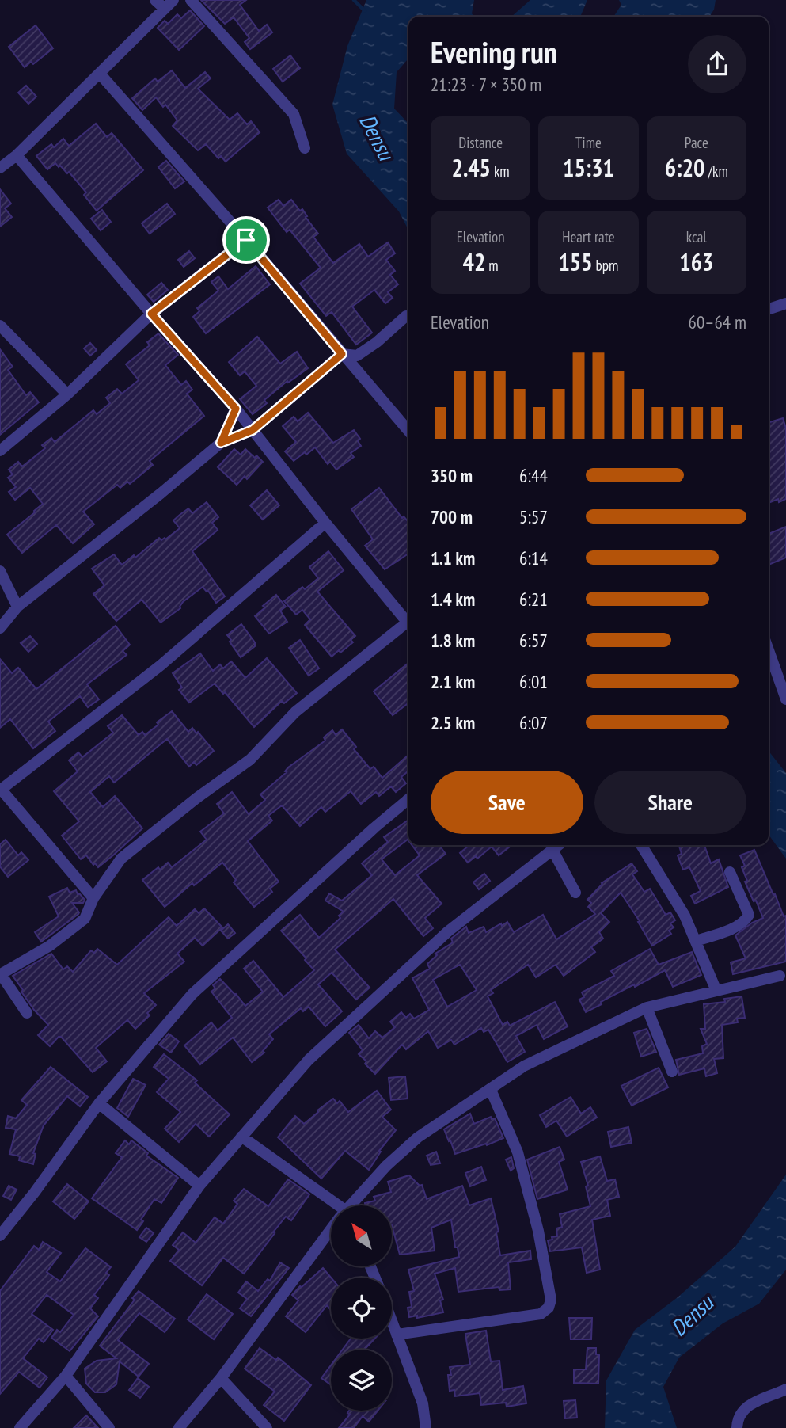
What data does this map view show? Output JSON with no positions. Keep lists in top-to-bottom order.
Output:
{
  "water": ["Densu"],
  "north": "top left",
  "page": {
    "heading": ["Evening run", "21:23 · 7 × 350 m"],
    "stats": [
      ["Distance", "2.45 km"],
      ["Time", "15:31"],
      ["Pace", "6:20 /km"],
      ["Elevation", "42 m"],
      ["Heart rate", "155 bpm"],
      ["kcal", "163"]
    ],
    "chart": ["Elevation", "60–64 m"],
    "list": [
      {
        "name": "350 m",
        "note": "6:44"
      },
      {
        "name": "700 m",
        "note": "5:57"
      },
      {
        "name": "1.1 km",
        "note": "6:14"
      },
      {
        "name": "1.4 km",
        "note": "6:21"
      },
      {
        "name": "1.8 km",
        "note": "6:57"
      },
      {
        "name": "2.1 km",
        "note": "6:01"
      },
      {
        "name": "2.5 km",
        "note": "6:07"
      }
    ],
    "buttons": ["Save", "Share"]
  }
}
